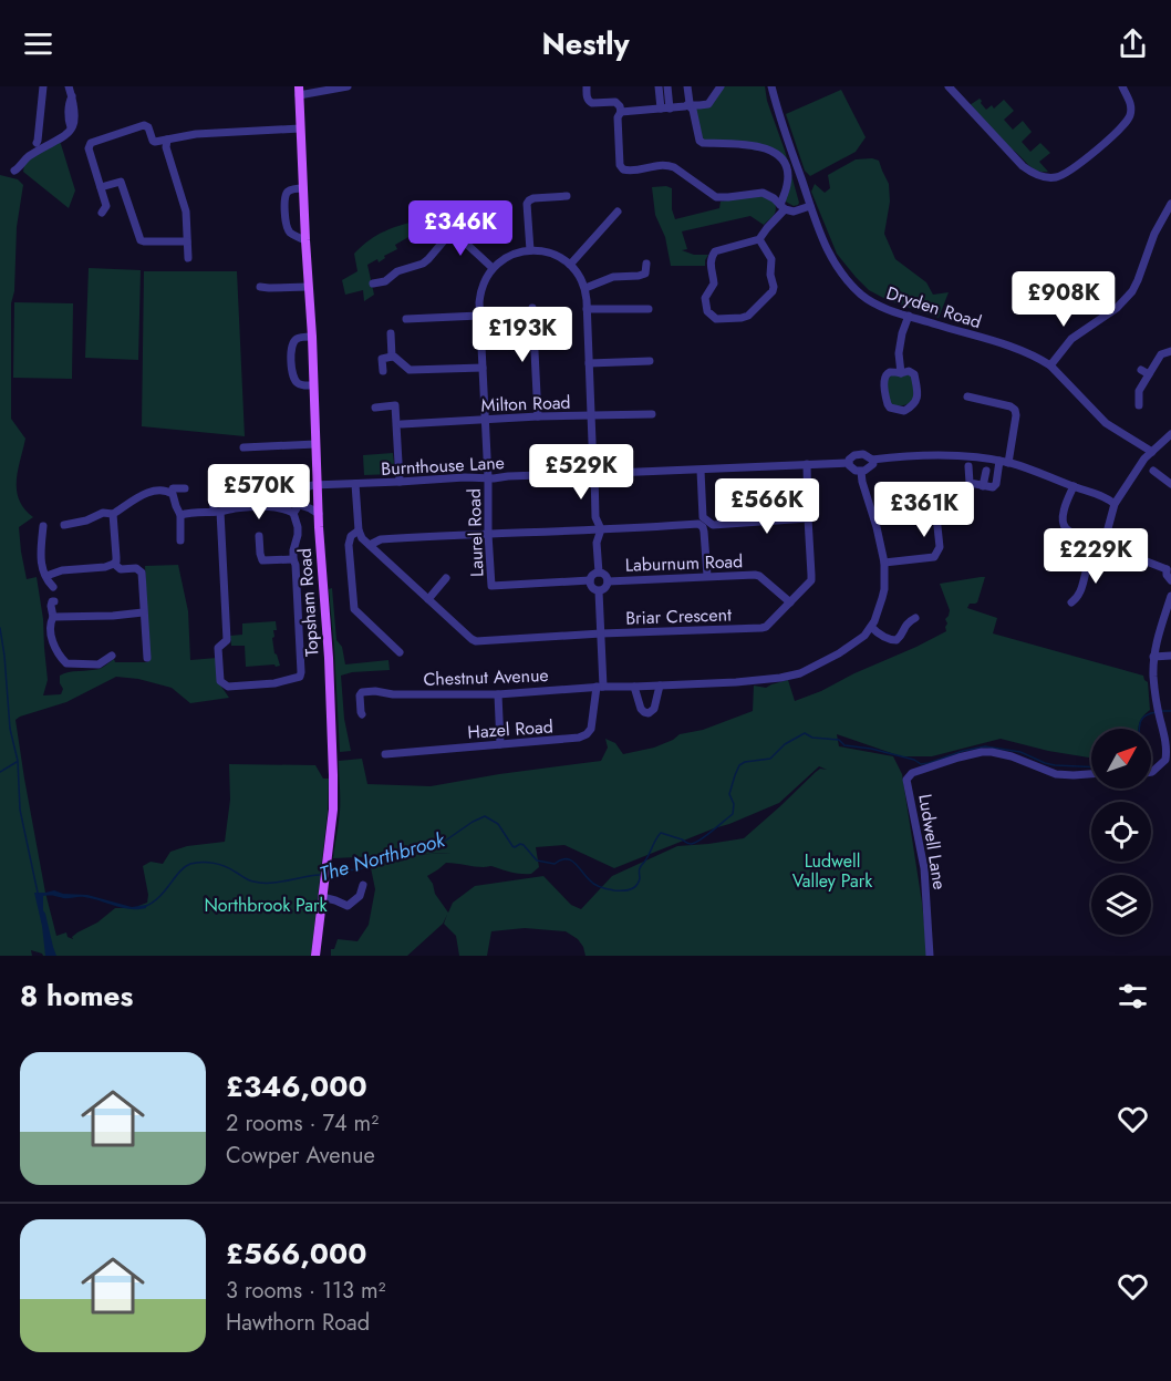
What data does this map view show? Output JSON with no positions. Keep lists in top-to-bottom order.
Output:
{
  "streets": {
    "main road": ["Topsham Road"],
    "street": [
      "Dryden Road",
      "Milton Road",
      "Burnthouse Lane",
      "Laurel Road",
      "Laburnum Road",
      "Briar Crescent",
      "Chestnut Avenue",
      "Hazel Road",
      "Ludwell Lane"
    ]
  },
  "crossings": [
    ["Milton Road", "Laurel Road"],
    ["Burnthouse Lane", "Laurel Road"],
    ["Burnthouse Lane", "Topsham Road"],
    ["Burnthouse Lane", "Briar Crescent"],
    ["Burnthouse Lane", "Chestnut Avenue"],
    ["Laurel Road", "Laburnum Road"],
    ["Laurel Road", "Hazel Road"],
    ["Laburnum Road", "Briar Crescent"],
    ["Laburnum Road", "Hazel Road"],
    ["Briar Crescent", "Hazel Road"],
    ["Chestnut Avenue", "Hazel Road"]
  ],
  "water": ["The Northbrook"],
  "parks": ["Ludwell Valley Park", "Northbrook Park"],
  "north": "top right",
  "page": {
    "header": "Nestly",
    "price": [
      "£346K",
      "£908K",
      "£193K",
      "£529K",
      "£570K",
      "£566K",
      "£361K",
      "£229K"
    ],
    "heading": "8 homes",
    "list": [
      {
        "name": "£346,000",
        "note": "2 rooms · 74 m² · Cowper Avenue"
      },
      {
        "name": "£566,000",
        "note": "3 rooms · 113 m² · Hawthorn Road"
      }
    ]
  }
}
